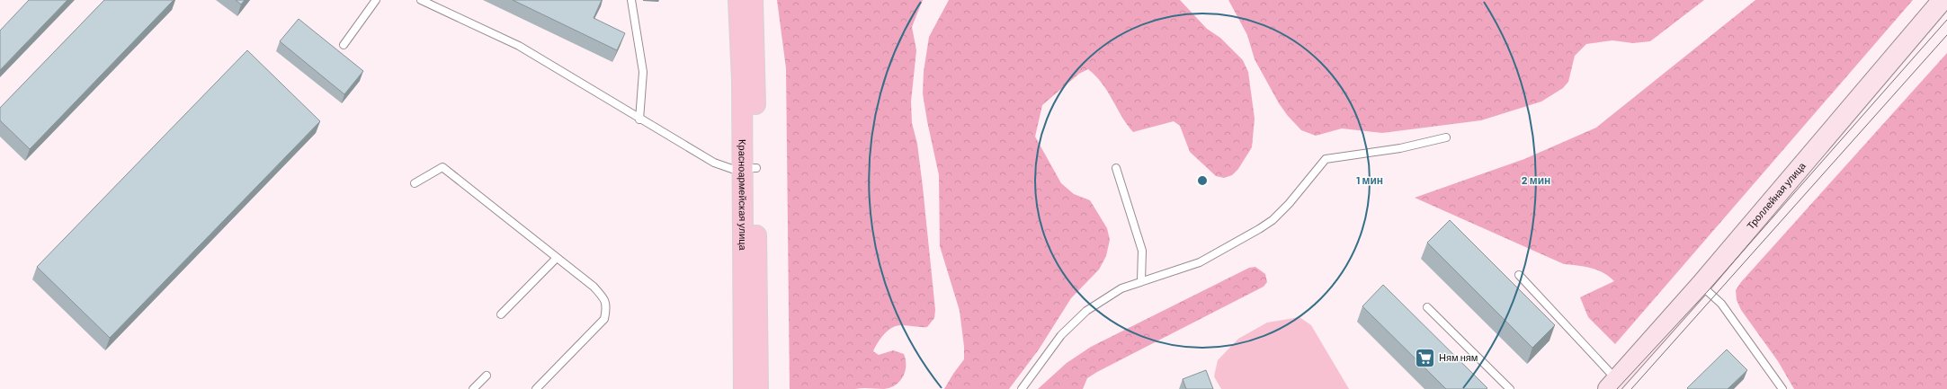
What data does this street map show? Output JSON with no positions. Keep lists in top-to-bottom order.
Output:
{
  "streets": {
    "main road": ["Красноармейская улица"],
    "street": ["Троллейная улица"]
  },
  "places": {
    "supermarket": ["Ням ням"]
  },
  "rings": ["1 мин", "2 мин"]
}
